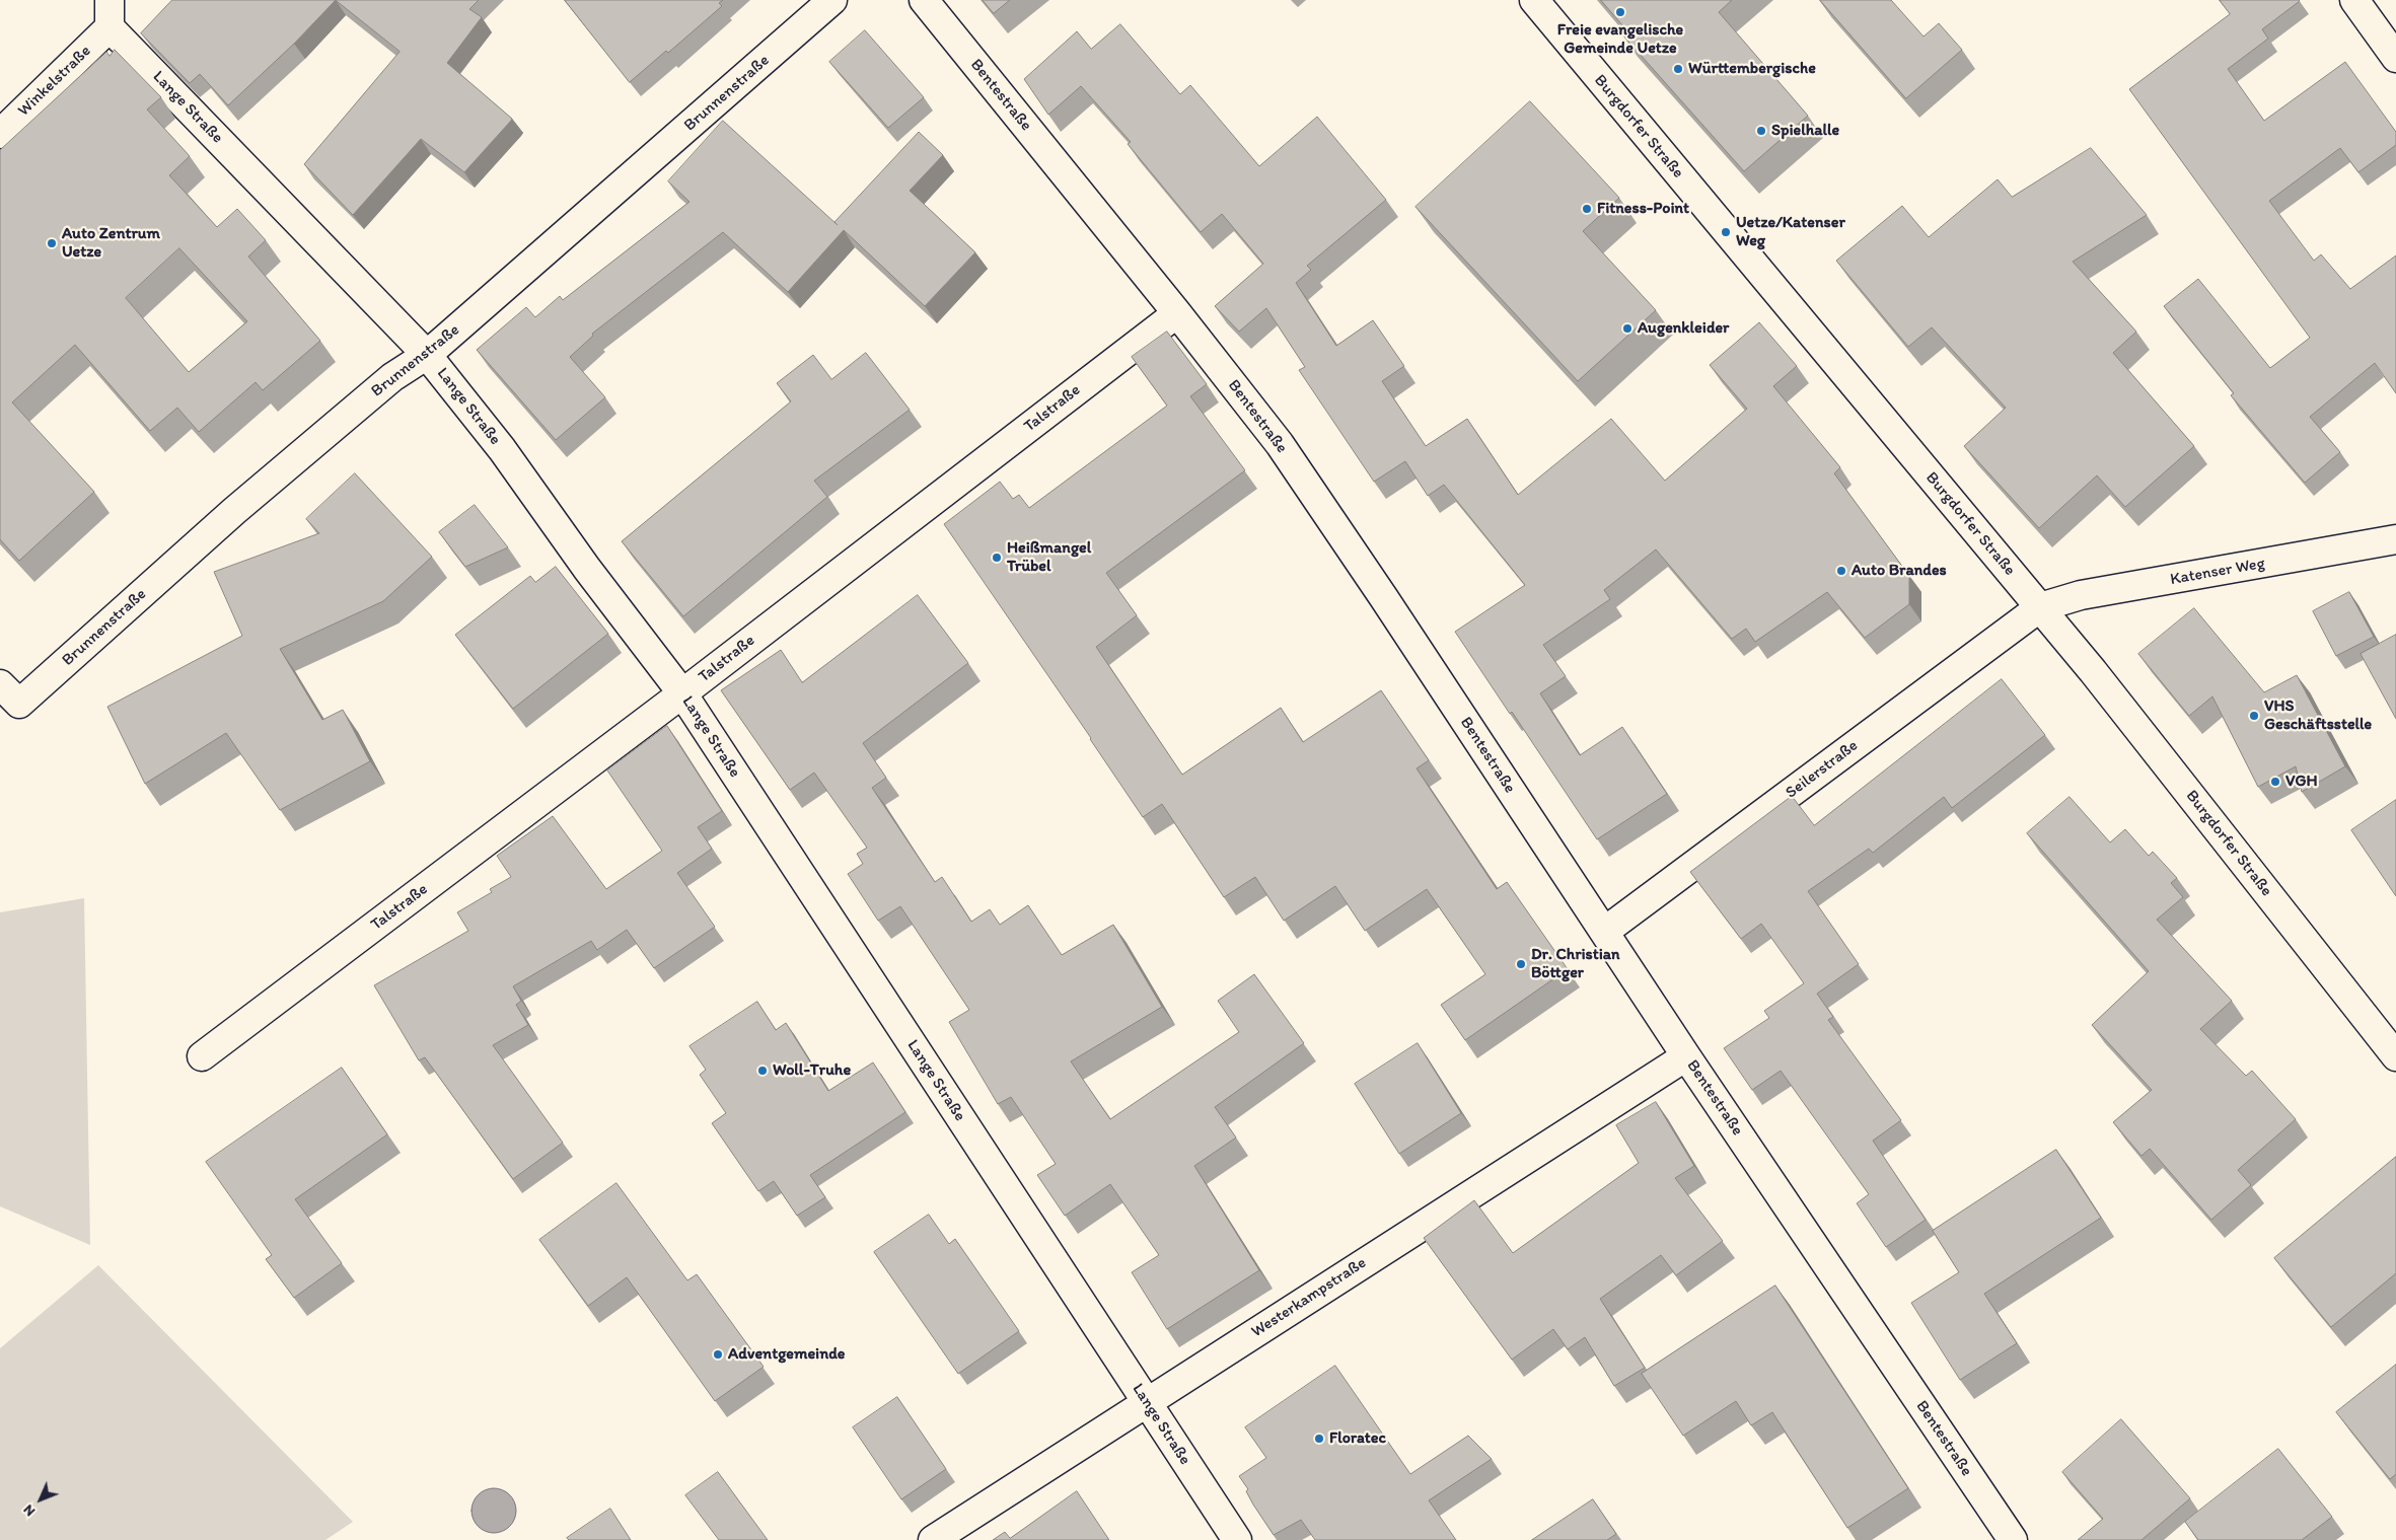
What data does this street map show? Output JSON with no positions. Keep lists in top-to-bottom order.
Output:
{
  "streets": {
    "street": [
      "Winkelstraße",
      "Brunnenstraße",
      "Bentestraße",
      "Lange Straße",
      "Burgdorfer Straße",
      "Talstraße",
      "Katenser Weg",
      "Seilerstraße",
      "Westerkampstraße"
    ]
  },
  "crossings": [
    ["Winkelstraße", "Lange Straße"],
    ["Brunnenstraße", "Lange Straße"],
    ["Bentestraße", "Talstraße"],
    ["Bentestraße", "Seilerstraße"],
    ["Bentestraße", "Westerkampstraße"],
    ["Lange Straße", "Talstraße"],
    ["Lange Straße", "Westerkampstraße"],
    ["Burgdorfer Straße", "Katenser Weg"],
    ["Burgdorfer Straße", "Seilerstraße"],
    ["Katenser Weg", "Seilerstraße"]
  ],
  "places": [
    "Freie evangelische Gemeinde Uetze",
    "Württembergische",
    "Spielhalle",
    "Fitness-Point",
    "Uetze/Katenser Weg",
    "Auto Zentrum Uetze",
    "Augenkleider",
    "Heißmangel Trübel",
    "Auto Brandes",
    "VHS Geschäftsstelle",
    "VGH",
    "Dr. Christian Böttger",
    "Woll-Truhe",
    "Adventgemeinde",
    "Floratec"
  ],
  "north": "bottom left"
}
